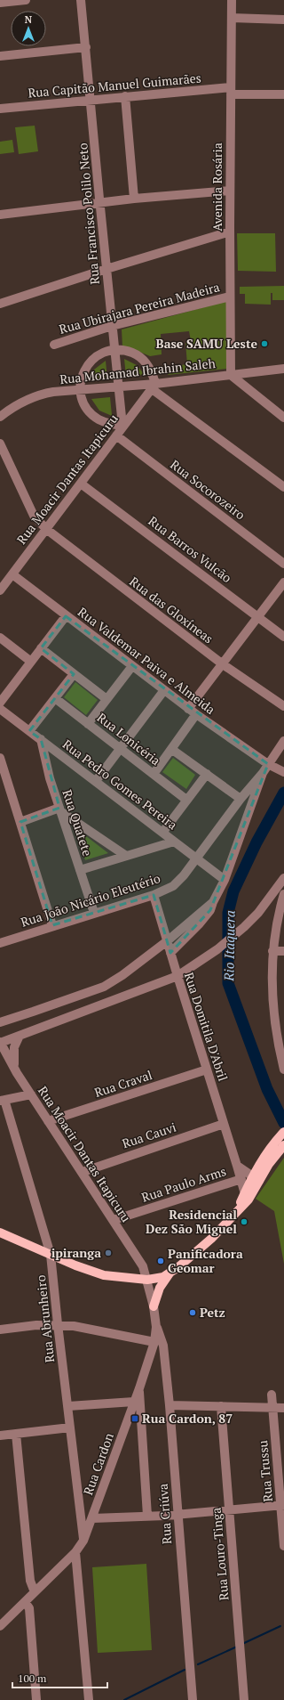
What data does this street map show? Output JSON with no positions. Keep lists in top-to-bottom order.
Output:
{
  "streets": {
    "street": [
      "Rua Capitão Manuel Guimarães",
      "Avenida Rosária",
      "Rua Francisco Polilo Neto",
      "Rua Ubirajara Pereira Madeira",
      "Rua Mohamad Ibrahin Saleh",
      "Rua Moacir Dantas Itapicuru",
      "Rua Socorozeiro",
      "Rua Barros Vulcão",
      "Rua das Gloxíneas",
      "Rua Valdemar Paiva e Almeida",
      "Rua Lonicéria",
      "Rua Pedro Gomes Pereira",
      "Rua Quatete",
      "Rua João Nicário Eleutério",
      "Rua Domitila D'Abril",
      "Rua Craval",
      "Rua Cauvi",
      "Rua Paulo Arms",
      "Rua Abrunheiro",
      "Rua Cardon",
      "Rua Trussu",
      "Rua Criúva",
      "Rua Louro-Tinga"
    ]
  },
  "crossings": [
    ["Rua Capitão Manuel Guimarães", "Avenida Rosária"],
    ["Rua Capitão Manuel Guimarães", "Rua Francisco Polilo Neto"],
    ["Avenida Rosária", "Rua Ubirajara Pereira Madeira"],
    ["Avenida Rosária", "Rua Mohamad Ibrahin Saleh"],
    ["Rua Francisco Polilo Neto", "Rua Ubirajara Pereira Madeira"],
    ["Rua Francisco Polilo Neto", "Rua Mohamad Ibrahin Saleh"],
    ["Rua Francisco Polilo Neto", "Rua Moacir Dantas Itapicuru"],
    ["Rua Mohamad Ibrahin Saleh", "Rua Moacir Dantas Itapicuru"],
    ["Rua Moacir Dantas Itapicuru", "Rua Socorozeiro"],
    ["Rua Moacir Dantas Itapicuru", "Rua Barros Vulcão"],
    ["Rua Moacir Dantas Itapicuru", "Rua das Gloxíneas"],
    ["Rua Moacir Dantas Itapicuru", "Rua Valdemar Paiva e Almeida"],
    ["Rua Moacir Dantas Itapicuru", "Rua Craval"],
    ["Rua Moacir Dantas Itapicuru", "Rua Cauvi"],
    ["Rua Moacir Dantas Itapicuru", "Rua Paulo Arms"],
    ["Rua Moacir Dantas Itapicuru", "Rua Cardon"],
    ["Rua Pedro Gomes Pereira", "Rua Quatete"],
    ["Rua Pedro Gomes Pereira", "Rua João Nicário Eleutério"],
    ["Rua Quatete", "Rua João Nicário Eleutério"],
    ["Rua João Nicário Eleutério", "Rua Domitila D'Abril"],
    ["Rua Domitila D'Abril", "Rua Craval"],
    ["Rua Domitila D'Abril", "Rua Cauvi"],
    ["Rua Domitila D'Abril", "Rua Paulo Arms"],
    ["Rua Abrunheiro", "Rua Cardon"],
    ["Rua Cardon", "Rua Criúva"]
  ],
  "water": ["Rio Itaquera"],
  "places": {
    "other": [
      "Base SAMU Leste",
      "Residencial Dez São Miguel",
      "ipiranga",
      "Panificadora Geomar",
      "Petz"
    ],
    "transit": ["Rua Cardon, 87"]
  },
  "scale_bar": "100 m",
  "north": "top"
}
